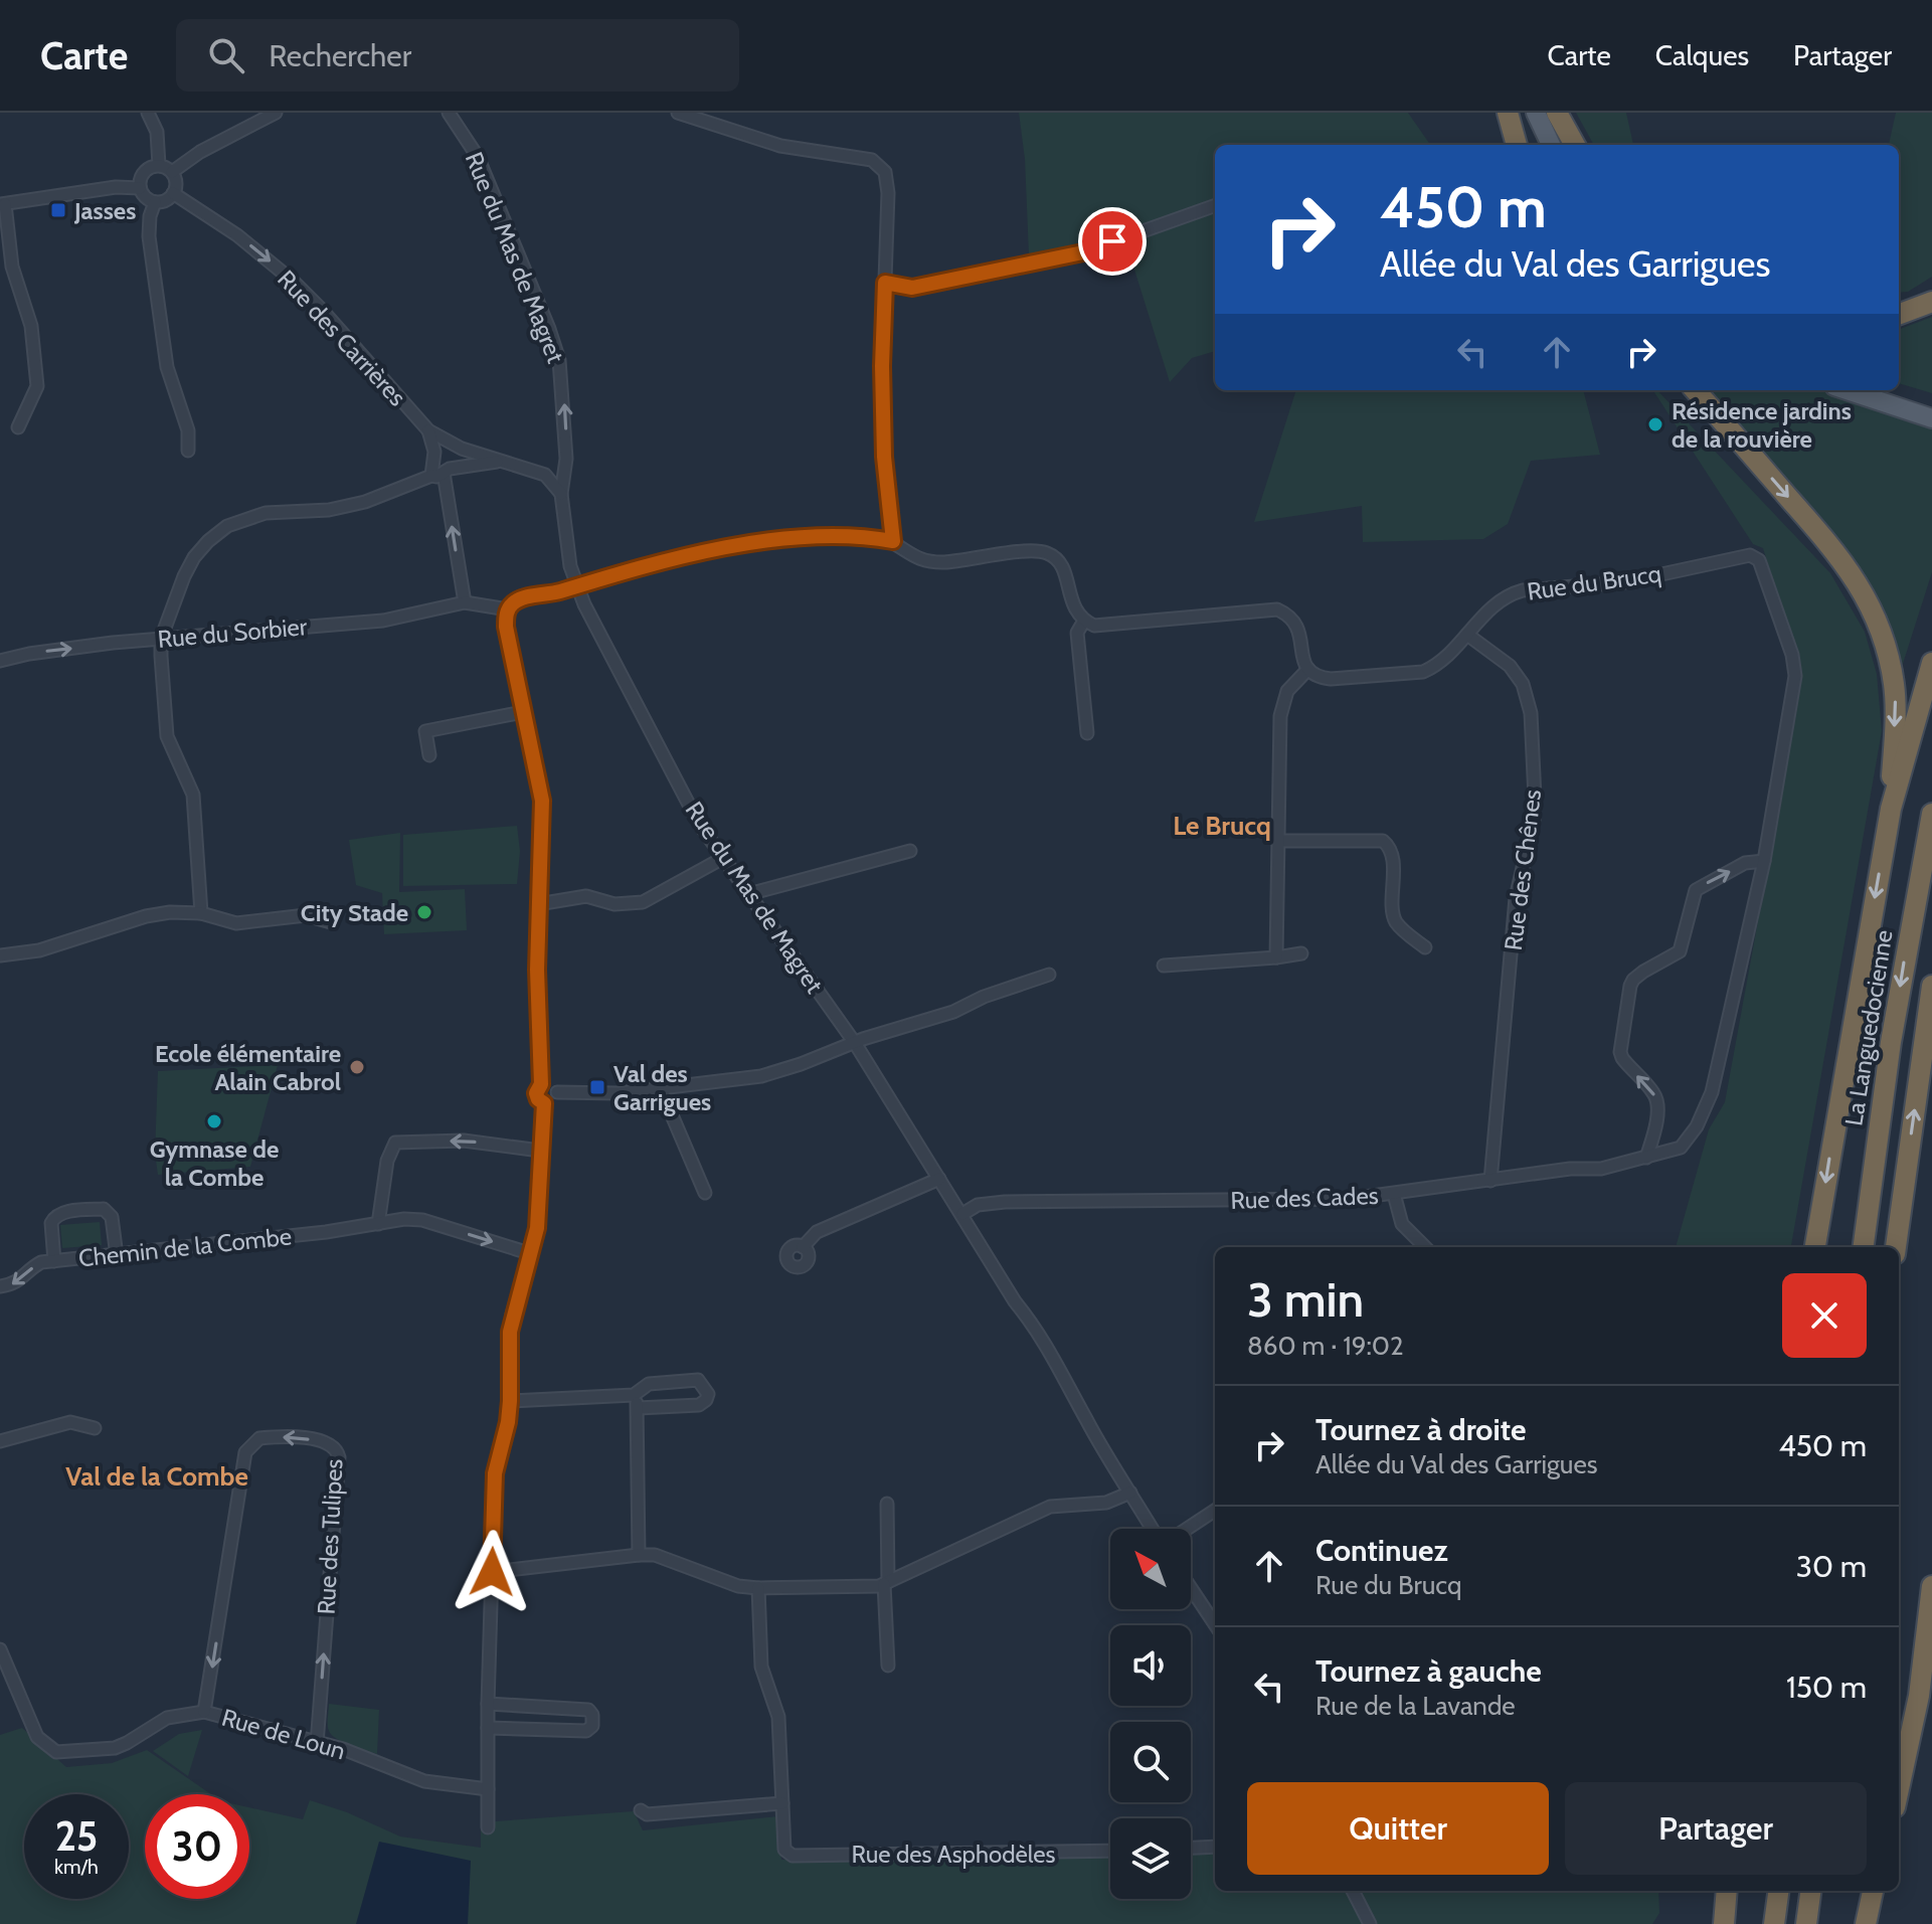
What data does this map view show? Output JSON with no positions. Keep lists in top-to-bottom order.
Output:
{
  "streets": {
    "highway": ["La Languedocienne"],
    "street": [
      "Rue du Mas de Magret",
      "Rue des Carrières",
      "Rue du Brucq",
      "Rue du Sorbier",
      "Rue des Chênes",
      "Rue des Cades",
      "Chemin de la Combe",
      "Rue des Tulipes",
      "Rue de Loun",
      "Rue des Asphodèles"
    ]
  },
  "crossings": [
    ["Rue du Mas de Magret", "Rue des Cades"],
    ["Rue des Carrières", "Rue du Sorbier"],
    ["Rue du Brucq", "Rue des Chênes"],
    ["Rue du Brucq", "Rue des Cades"],
    ["Rue des Chênes", "Rue des Cades"],
    ["Rue des Tulipes", "Rue de Loun"]
  ],
  "one_way": ["Rue des Carrières"],
  "districts": ["Le Brucq", "Val de la Combe"],
  "places": {
    "transit": ["Jasses", "Val des Garrigues"],
    "other": [
      "Résidence jardins de la rouvière",
      "City Stade",
      "Ecole élémentaire Alain Cabrol",
      "Gymnase de la Combe"
    ]
  },
  "north": "top left",
  "page": {
    "header": "Carte",
    "search": "Rechercher",
    "nav": ["Carte", "Calques", "Partager"],
    "turn": ["450 m", "Allée du Val des Garrigues"],
    "heading": ["3 min", "860 m · 19:02"],
    "list": [
      {
        "name": "Tournez à droite",
        "note": "Allée du Val des Garrigues",
        "value": "450 m"
      },
      {
        "name": "Continuez",
        "note": "Rue du Brucq",
        "value": "30 m"
      },
      {
        "name": "Tournez à gauche",
        "note": "Rue de la Lavande",
        "value": "150 m"
      }
    ],
    "buttons": ["Quitter", "Partager"],
    "speed": "25 km/h",
    "limit": "30"
  }
}
